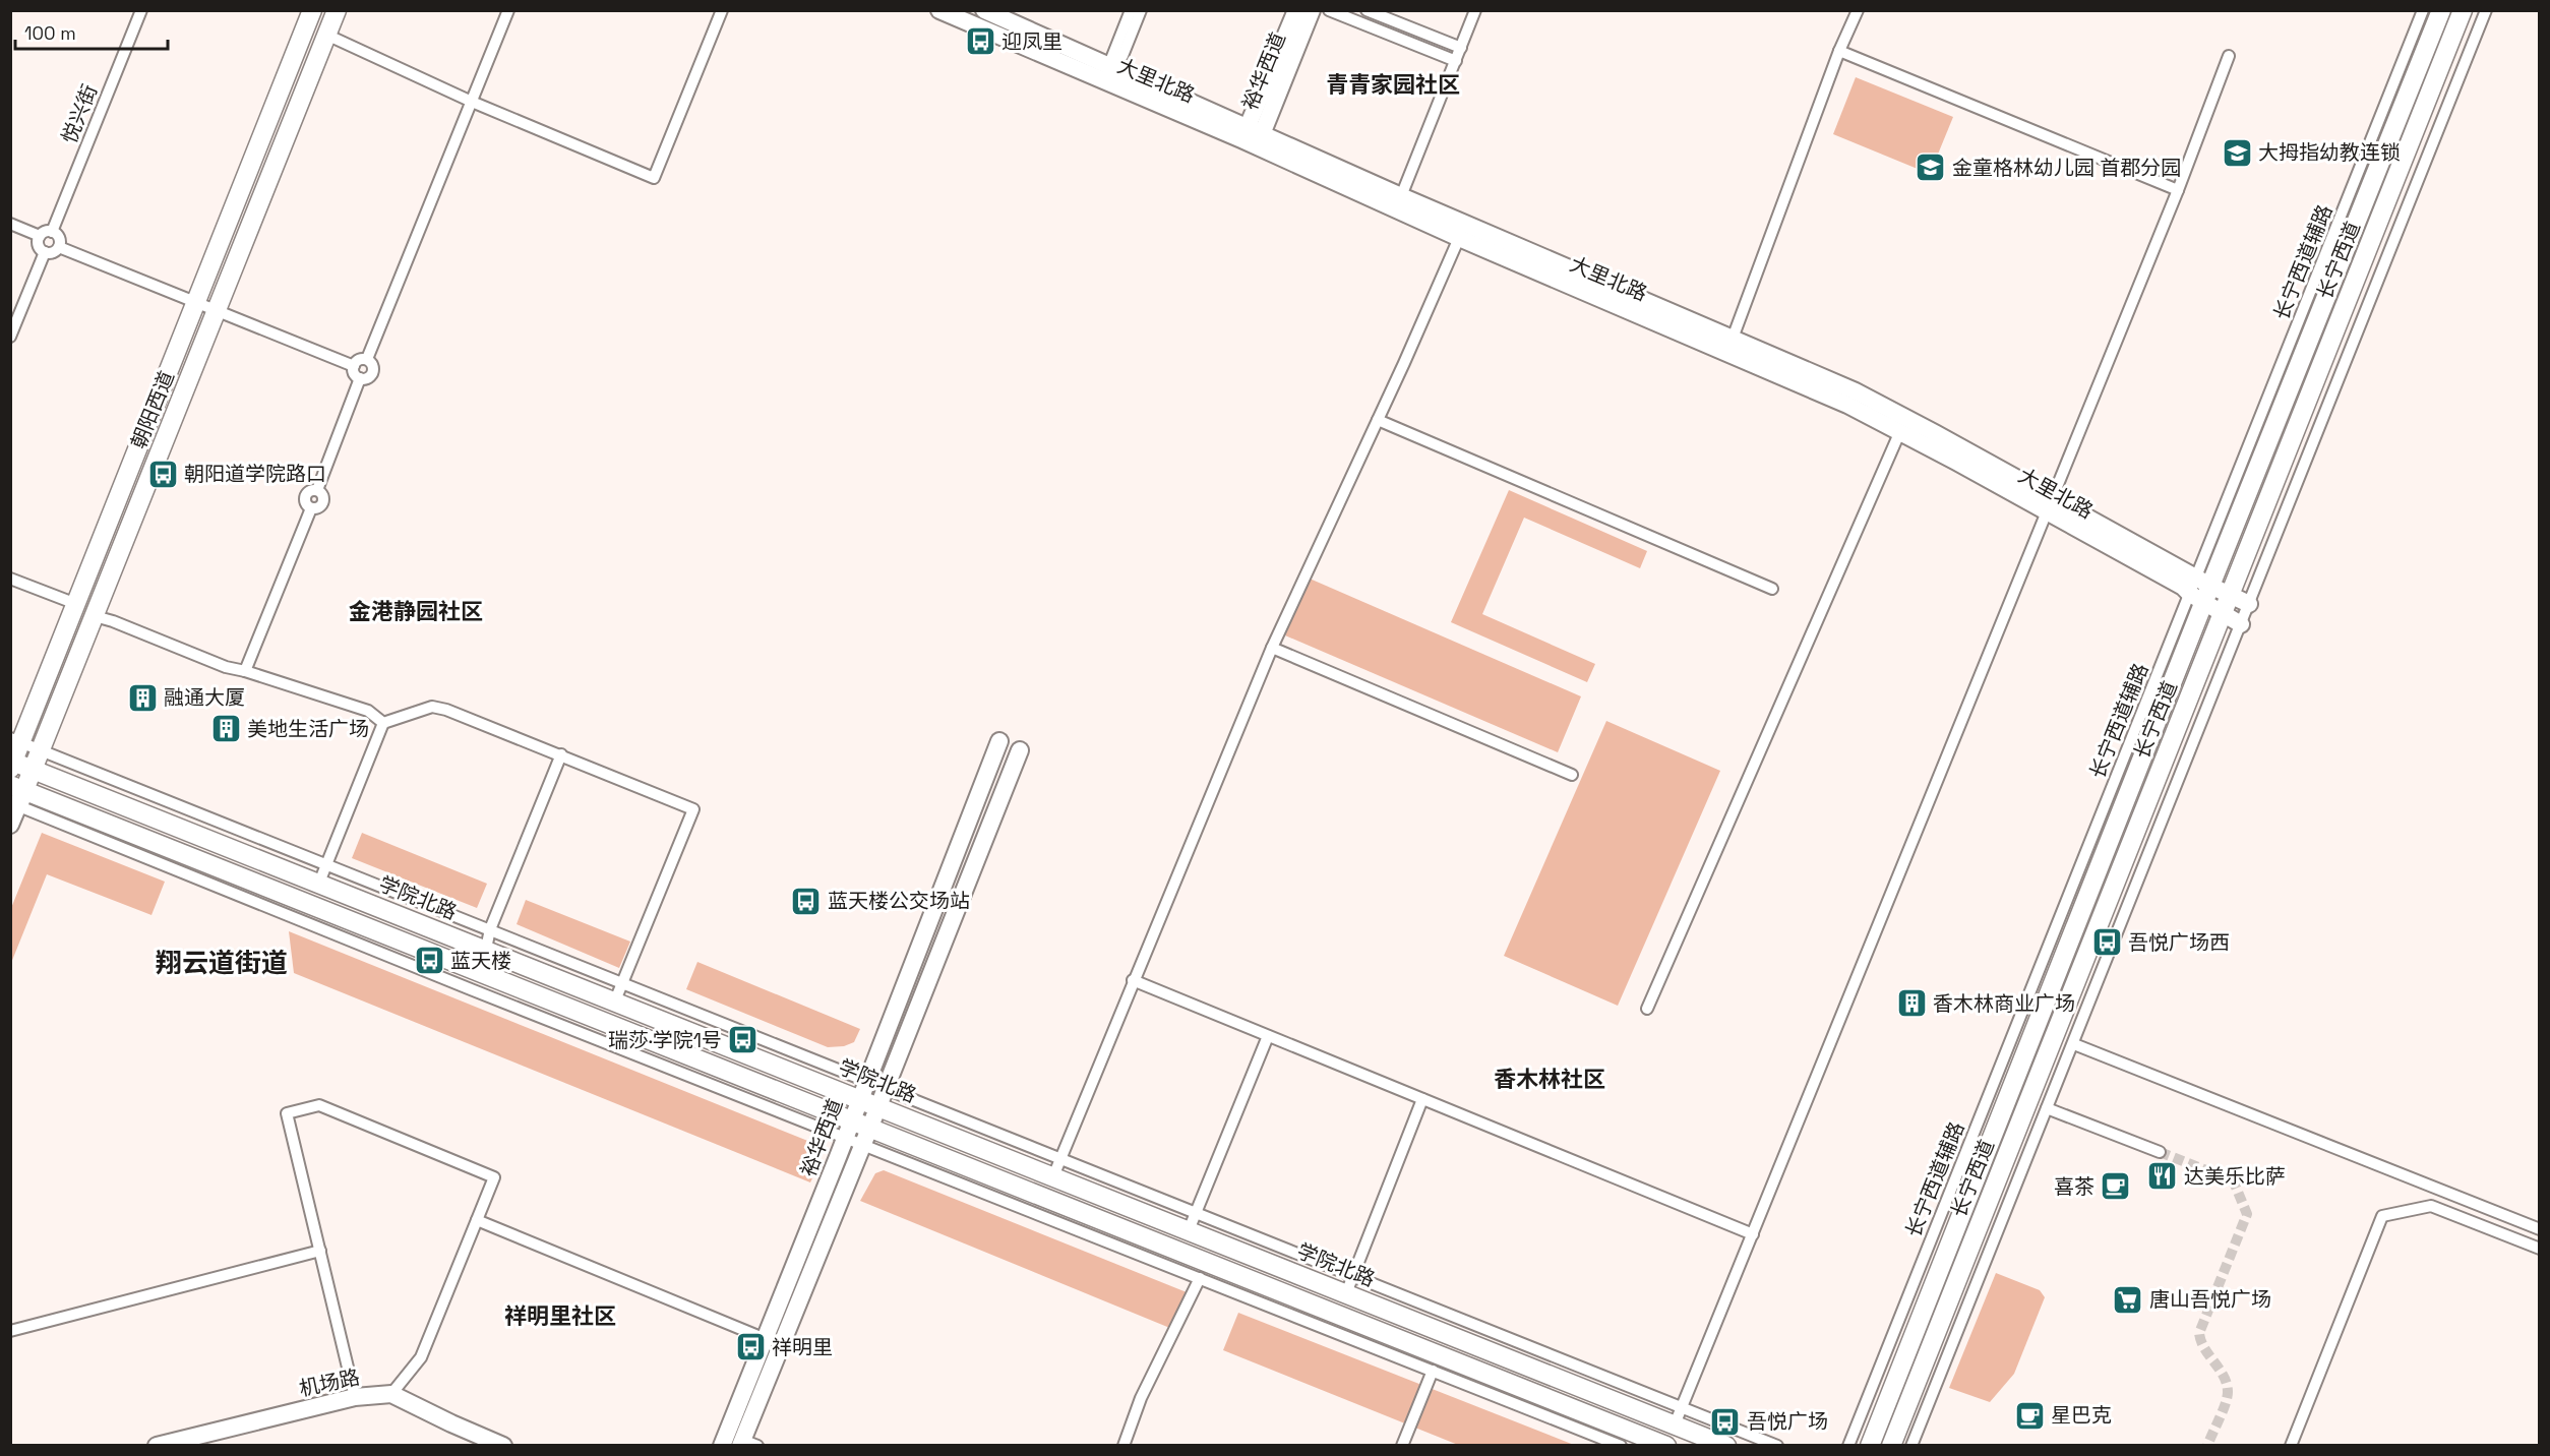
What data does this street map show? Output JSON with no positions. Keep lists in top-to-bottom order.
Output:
{
  "streets": {
    "main road": [
      "裕华西道",
      "大里北路",
      "长宁西道",
      "朝阳西道",
      "学院北路",
      "机场路"
    ],
    "street": ["悦兴街", "长宁西道辅路"]
  },
  "crossings": [
    ["裕华西道", "大里北路"],
    ["裕华西道", "学院北路"],
    ["大里北路", "长宁西道"],
    ["大里北路", "长宁西道辅路"],
    ["长宁西道", "长宁西道辅路"],
    ["朝阳西道", "学院北路"]
  ],
  "districts": [
    "青青家园社区",
    "金港静园社区",
    "翔云道街道",
    "香木林社区",
    "祥明里社区"
  ],
  "places": {
    "bus stop": [
      "迎凤里",
      "朝阳道学院路口",
      "蓝天楼公交场站",
      "吾悦广场西",
      "蓝天楼",
      "瑞莎·学院1号",
      "祥明里",
      "吾悦广场"
    ],
    "school or university": ["大拇指幼教连锁", "金童格林幼儿园 首郡分园"],
    "building": ["融通大厦", "美地生活广场", "香木林商业广场"],
    "restaurant": ["达美乐比萨"],
    "cafe": ["喜茶", "星巴克"],
    "supermarket": ["唐山吾悦广场"]
  },
  "scale_bar": "100 m"
}
